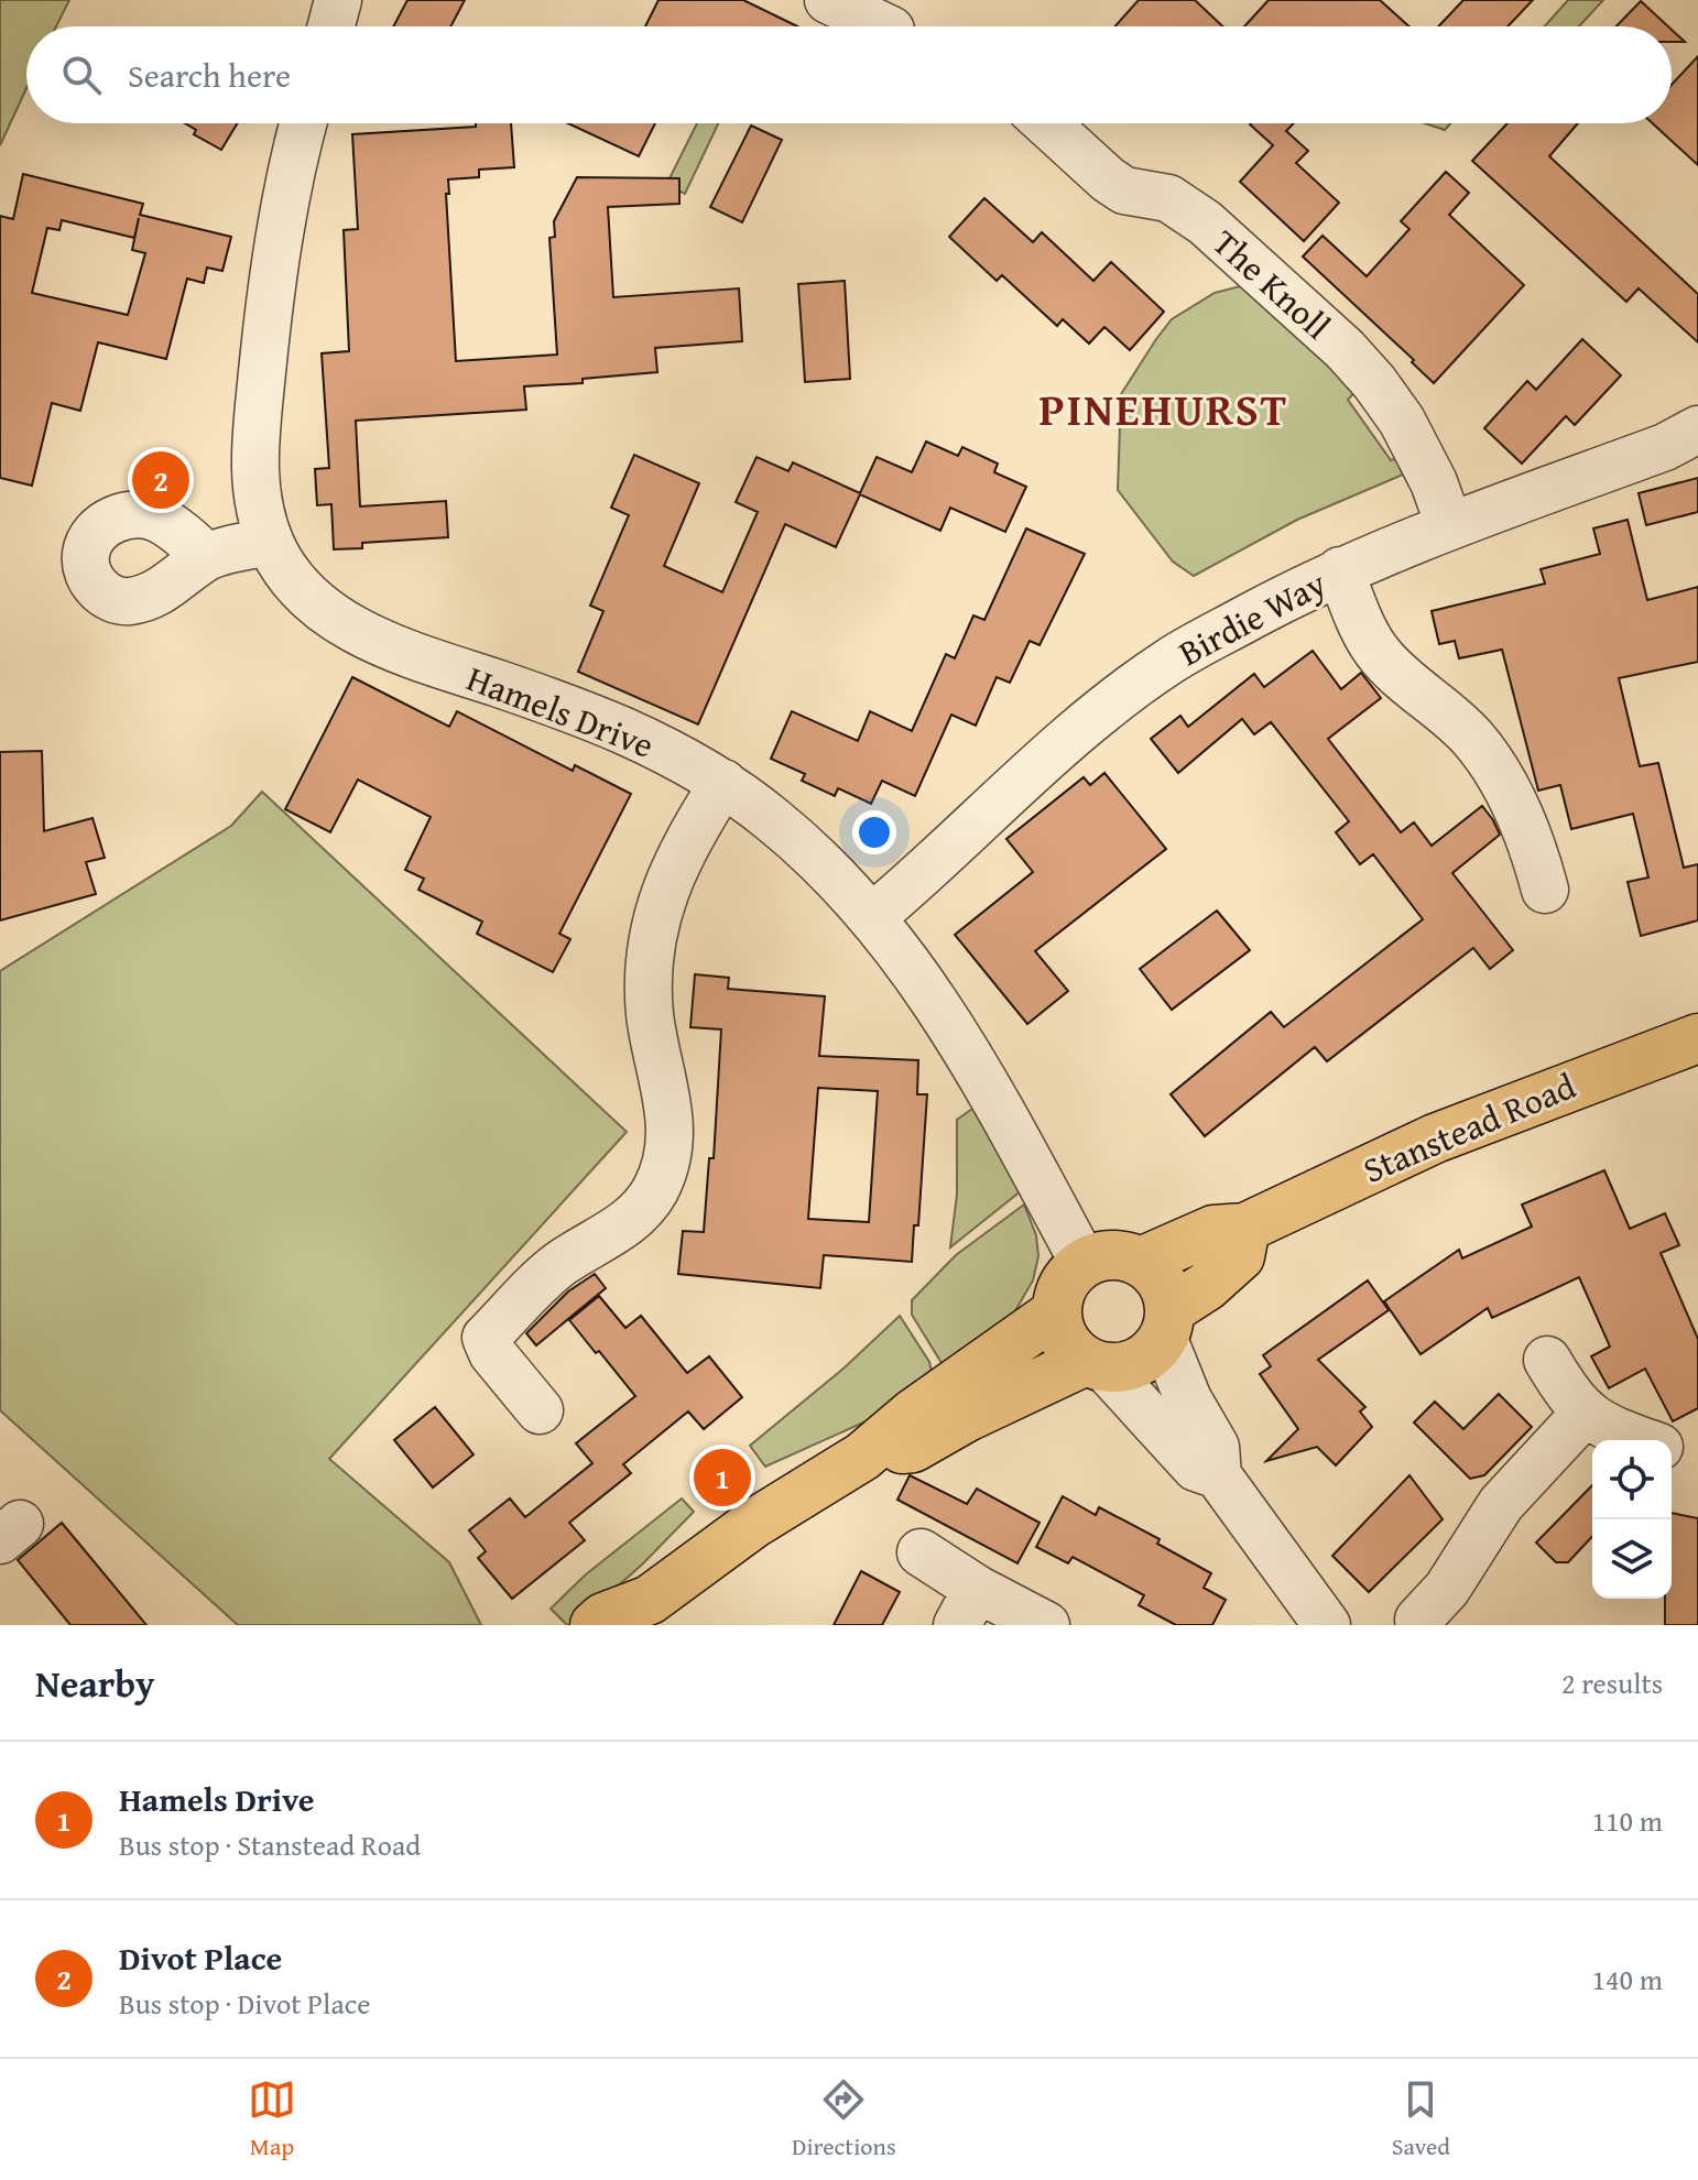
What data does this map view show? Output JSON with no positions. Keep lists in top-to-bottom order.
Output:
{
  "streets": {
    "main road": ["Stanstead Road"],
    "street": ["The Knoll", "Birdie Way", "Hamels Drive"]
  },
  "crossings": [
    ["The Knoll", "Birdie Way"],
    ["Birdie Way", "Hamels Drive"],
    ["Hamels Drive", "Stanstead Road"]
  ],
  "districts": ["PINEHURST"],
  "page": {
    "search": "Search here",
    "pins": ["2", "1"],
    "heading": ["Nearby", "2 results"],
    "list": [
      {
        "mark": "1",
        "name": "Hamels Drive",
        "note": "Bus stop · Stanstead Road",
        "value": "110 m"
      },
      {
        "mark": "2",
        "name": "Divot Place",
        "note": "Bus stop · Divot Place",
        "value": "140 m"
      }
    ],
    "nav": ["Map", "Directions", "Saved"]
  }
}
